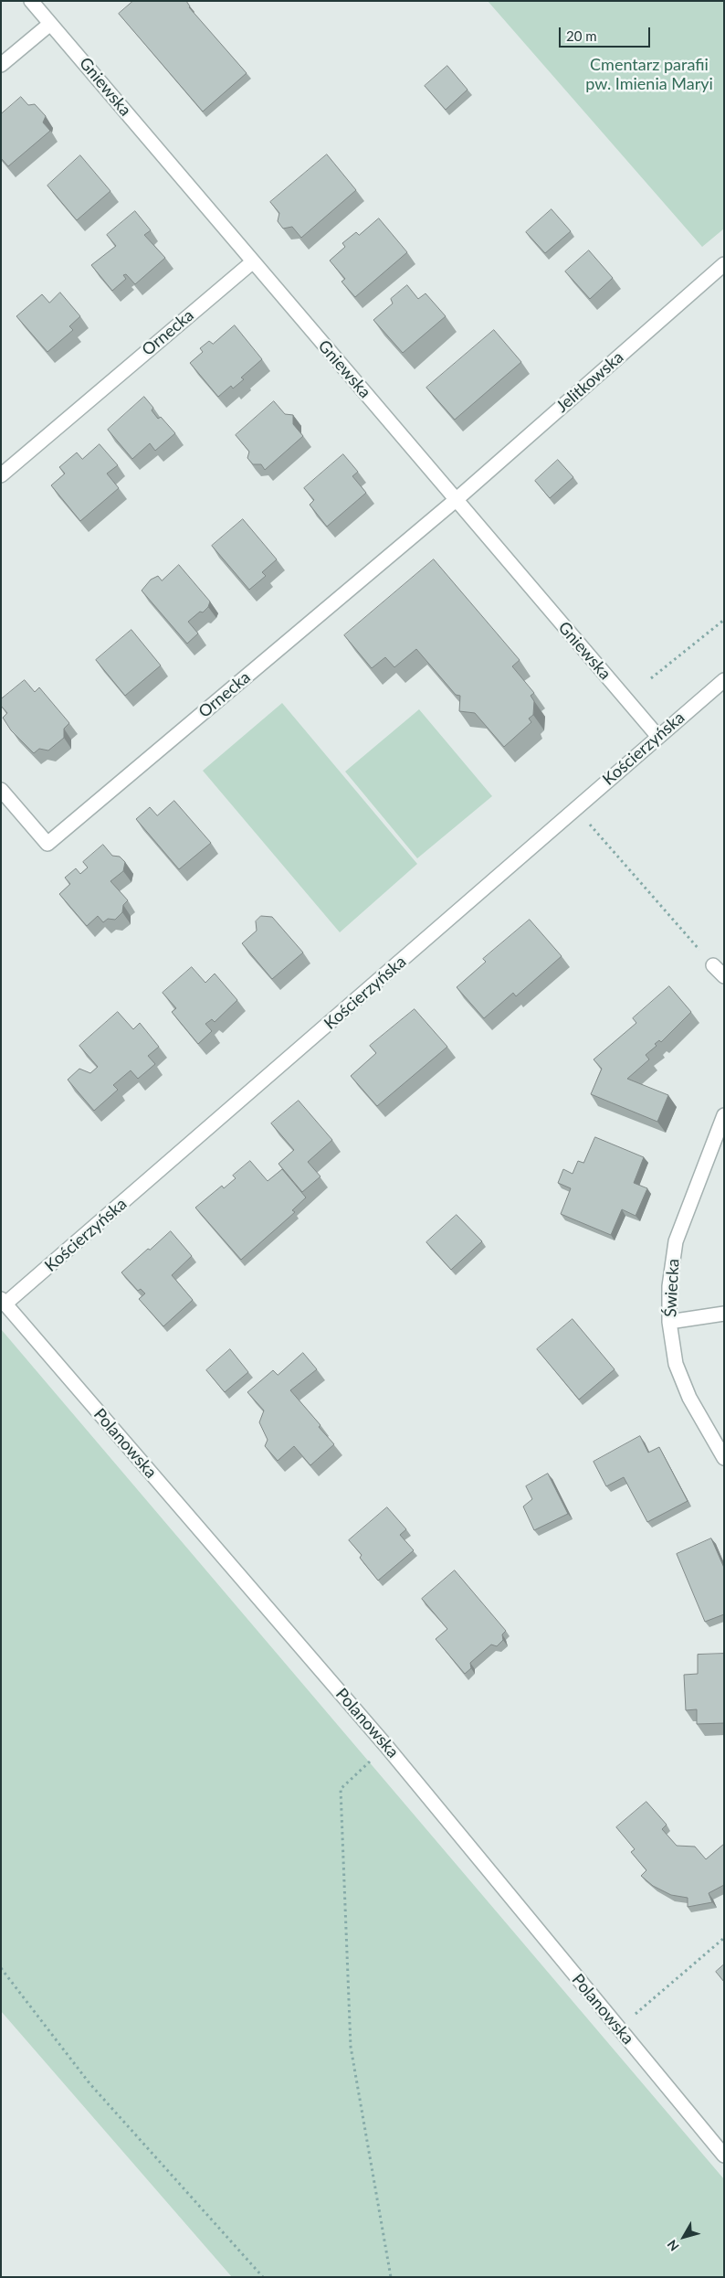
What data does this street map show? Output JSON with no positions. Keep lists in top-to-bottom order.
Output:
{
  "streets": {
    "street": [
      "Gniewska",
      "Ornecka",
      "Jelitkowska",
      "Kościerzyńska",
      "Świecka",
      "Polanowska"
    ]
  },
  "crossings": [
    ["Gniewska", "Ornecka"],
    ["Gniewska", "Jelitkowska"],
    ["Gniewska", "Kościerzyńska"],
    ["Ornecka", "Jelitkowska"],
    ["Kościerzyńska", "Polanowska"]
  ],
  "parks": ["Cmentarz parafii pw. Imienia Maryi"],
  "scale_bar": "20 m",
  "north": "bottom left"
}
